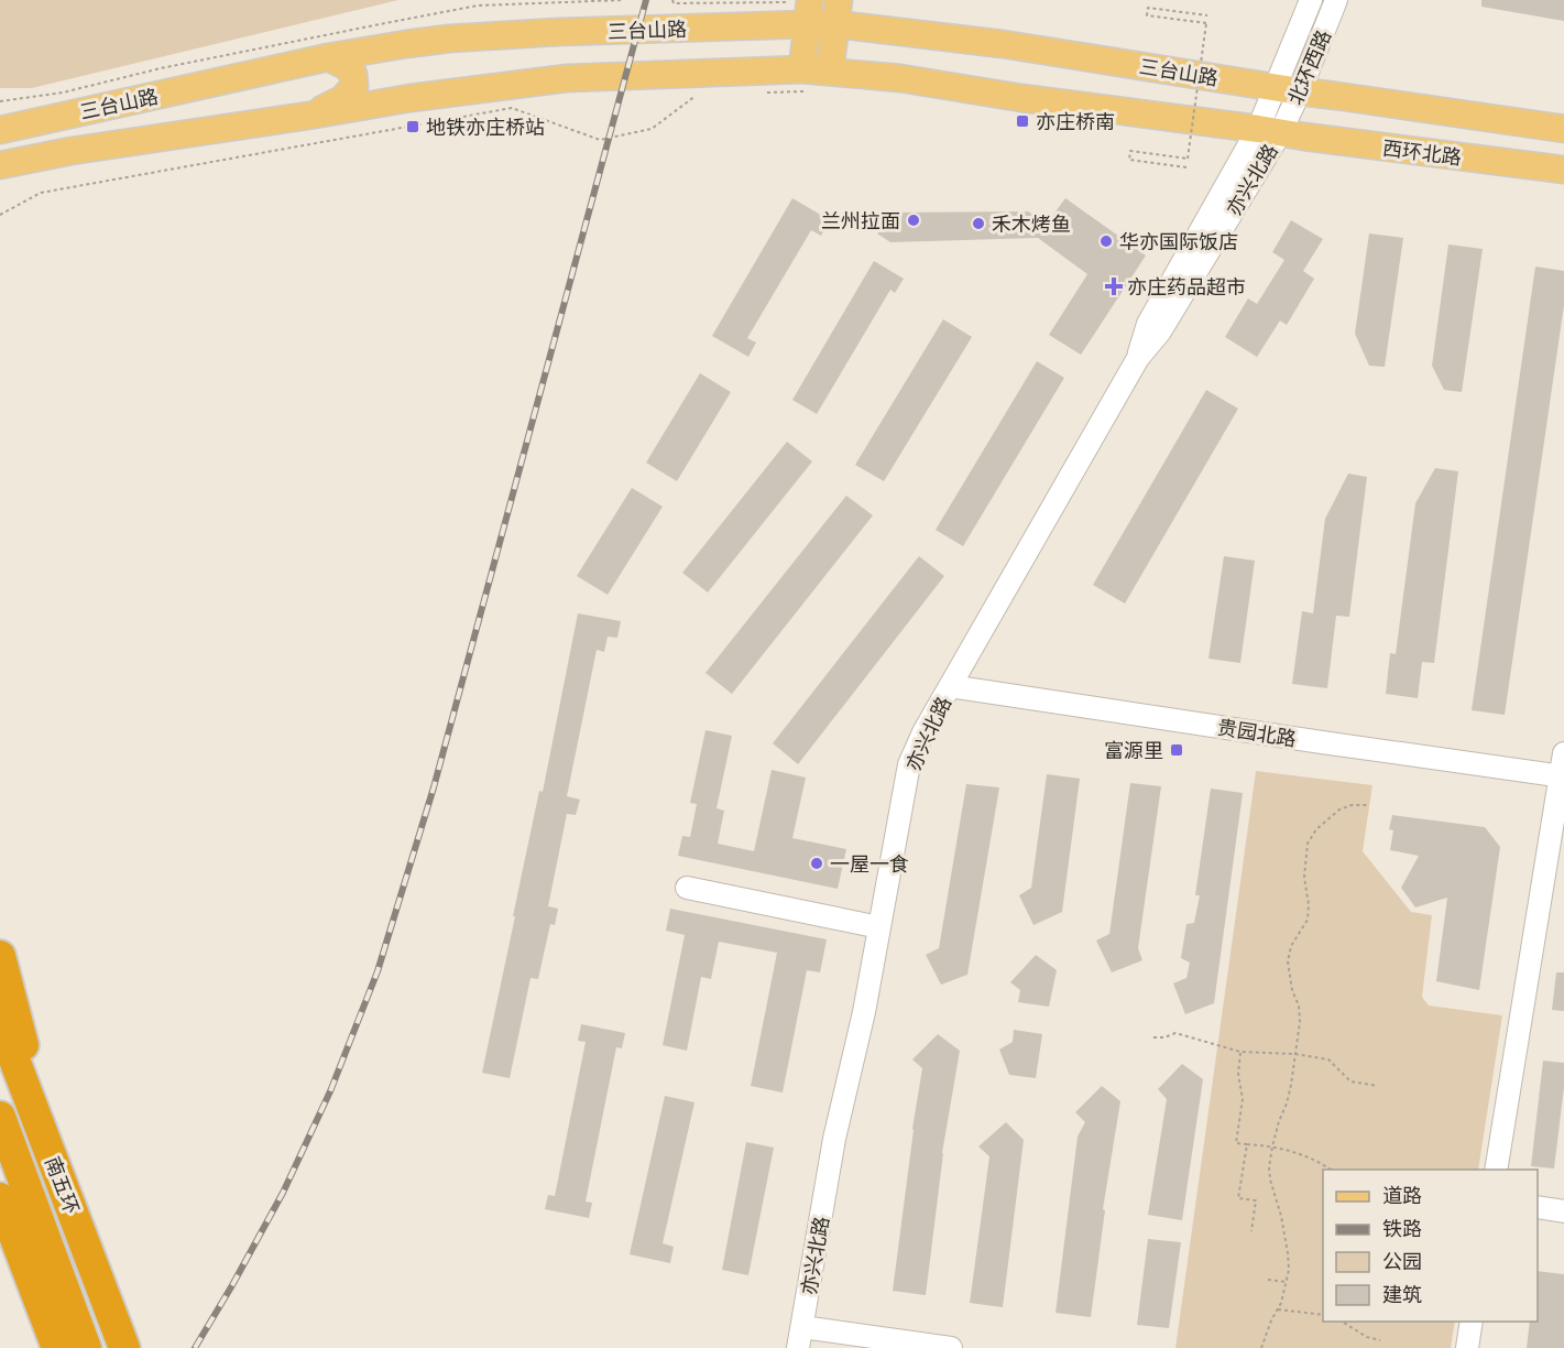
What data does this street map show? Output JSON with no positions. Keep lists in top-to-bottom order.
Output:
{
  "streets": {
    "highway": ["南五环"],
    "main road": ["三台山路", "西环北路"],
    "street": ["北环西路", "亦兴北路", "贵园北路"]
  },
  "crossings": [
    ["三台山路", "北环西路"],
    ["三台山路", "西环北路"],
    ["三台山路", "亦兴北路"],
    ["北环西路", "西环北路"],
    ["北环西路", "亦兴北路"],
    ["西环北路", "亦兴北路"],
    ["亦兴北路", "贵园北路"]
  ],
  "places": {
    "transit": ["亦庄桥南", "地铁亦庄桥站", "富源里"],
    "other": [
      "兰州拉面",
      "禾木烤鱼",
      "华亦国际饭店",
      "一屋一食"
    ],
    "health": ["亦庄药品超市"]
  },
  "legend": [
    "道路",
    "铁路",
    "公园",
    "建筑"
  ]
}
